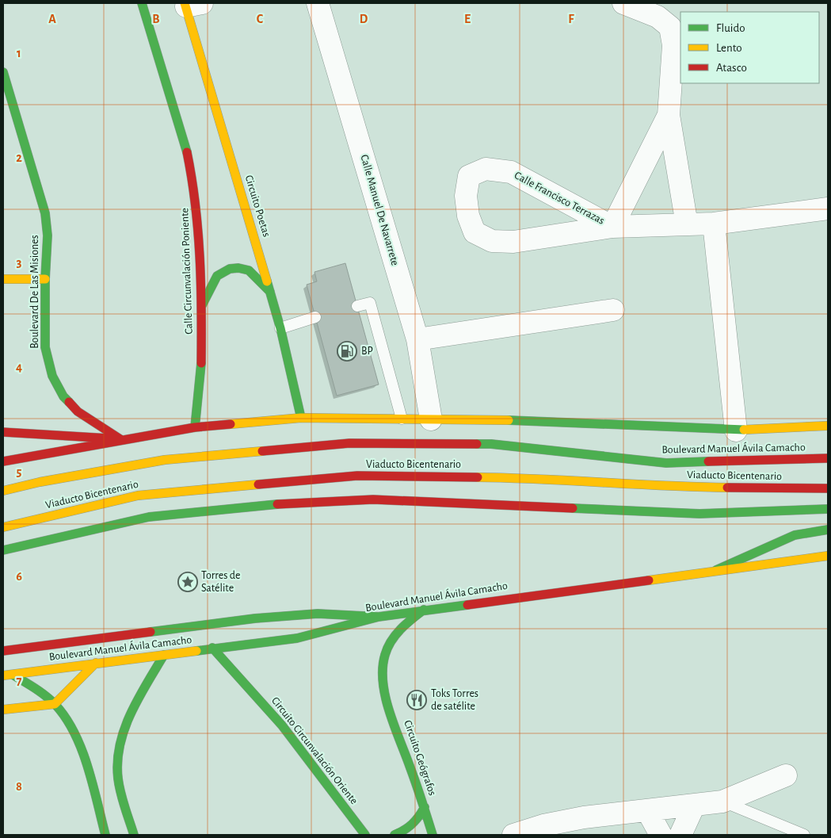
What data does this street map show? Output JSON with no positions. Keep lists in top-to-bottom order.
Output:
{
  "streets": {
    "main road": [
      "Circuito Poetas",
      "Calle Circunvalación Poniente",
      "Boulevard De Las Misiones",
      "Boulevard Manuel Ávila Camacho",
      "Viaducto Bicentenario",
      "Circuito Circunvalación Oriente",
      "Circuito Geógrafos"
    ],
    "street": ["Calle Francisco Terrazas", "Calle Manuel De Navarrete"]
  },
  "crossings": [
    ["Circuito Poetas", "Boulevard Manuel Ávila Camacho"],
    ["Calle Manuel De Navarrete", "Boulevard Manuel Ávila Camacho"],
    ["Calle Circunvalación Poniente", "Boulevard Manuel Ávila Camacho"],
    ["Boulevard De Las Misiones", "Boulevard Manuel Ávila Camacho"],
    ["Boulevard Manuel Ávila Camacho", "Circuito Circunvalación Oriente"],
    ["Boulevard Manuel Ávila Camacho", "Circuito Geógrafos"]
  ],
  "places": {
    "fuel station": ["BP"],
    "place": ["Torres de Satélite"],
    "restaurant": ["Toks Torres de satélite"]
  },
  "legend": ["Fluido", "Lento", "Atasco"],
  "grid": {
    "columns": [
      "A",
      "B",
      "C",
      "D",
      "E",
      "F"
    ],
    "rows": [
      "1",
      "2",
      "3",
      "4",
      "5",
      "6",
      "7",
      "8"
    ]
  }
}
